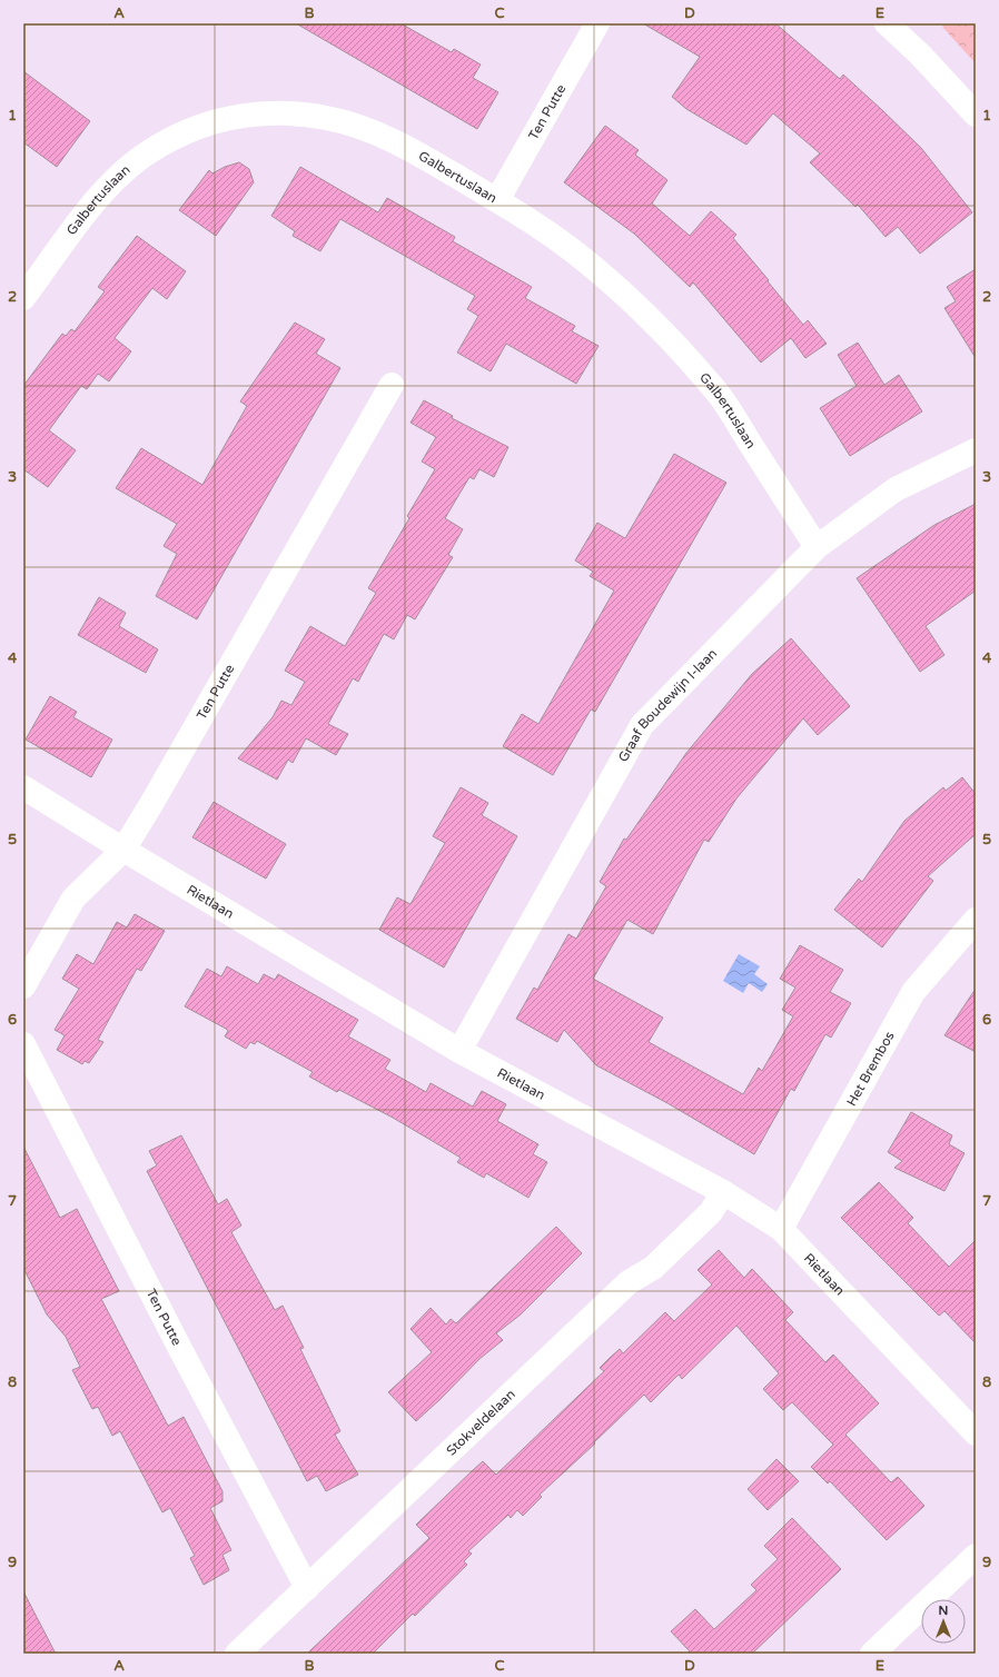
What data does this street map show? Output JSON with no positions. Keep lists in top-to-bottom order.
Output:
{
  "streets": {
    "street": [
      "Ten Putte",
      "Galbertuslaan",
      "Graaf Boudewijn I-laan",
      "Rietlaan",
      "Het Brembos",
      "Stokveldelaan"
    ]
  },
  "crossings": [
    ["Ten Putte", "Galbertuslaan"],
    ["Ten Putte", "Rietlaan"],
    ["Ten Putte", "Stokveldelaan"],
    ["Galbertuslaan", "Graaf Boudewijn I-laan"],
    ["Graaf Boudewijn I-laan", "Rietlaan"],
    ["Rietlaan", "Het Brembos"],
    ["Rietlaan", "Stokveldelaan"]
  ],
  "north": "top",
  "grid": {
    "columns": [
      "A",
      "B",
      "C",
      "D",
      "E"
    ],
    "rows": [
      "1",
      "2",
      "3",
      "4",
      "5",
      "6",
      "7",
      "8",
      "9"
    ]
  }
}
